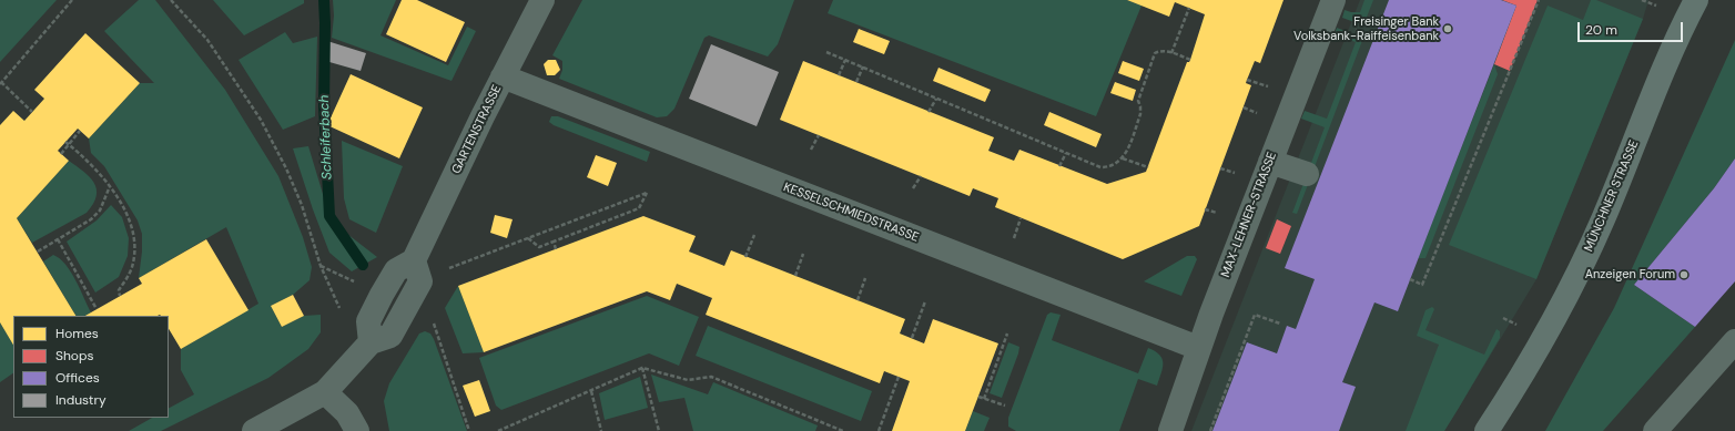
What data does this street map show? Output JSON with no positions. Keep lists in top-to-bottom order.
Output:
{
  "streets": {
    "main road": ["MÜNCHNER STRASSE"],
    "street": ["GARTENSTRASSE", "KESSELSCHMIEDSTRASSE", "MAX-LEHNER-STRASSE"]
  },
  "crossings": [
    ["GARTENSTRASSE", "KESSELSCHMIEDSTRASSE"],
    ["KESSELSCHMIEDSTRASSE", "MAX-LEHNER-STRASSE"]
  ],
  "water": ["Schleiferbach"],
  "places": ["Freisinger Bank Volksbank-Raiffeisenbank", "Anzeigen Forum"],
  "legend": [
    "Homes",
    "Shops",
    "Offices",
    "Industry"
  ],
  "scale_bar": "20 m"
}
